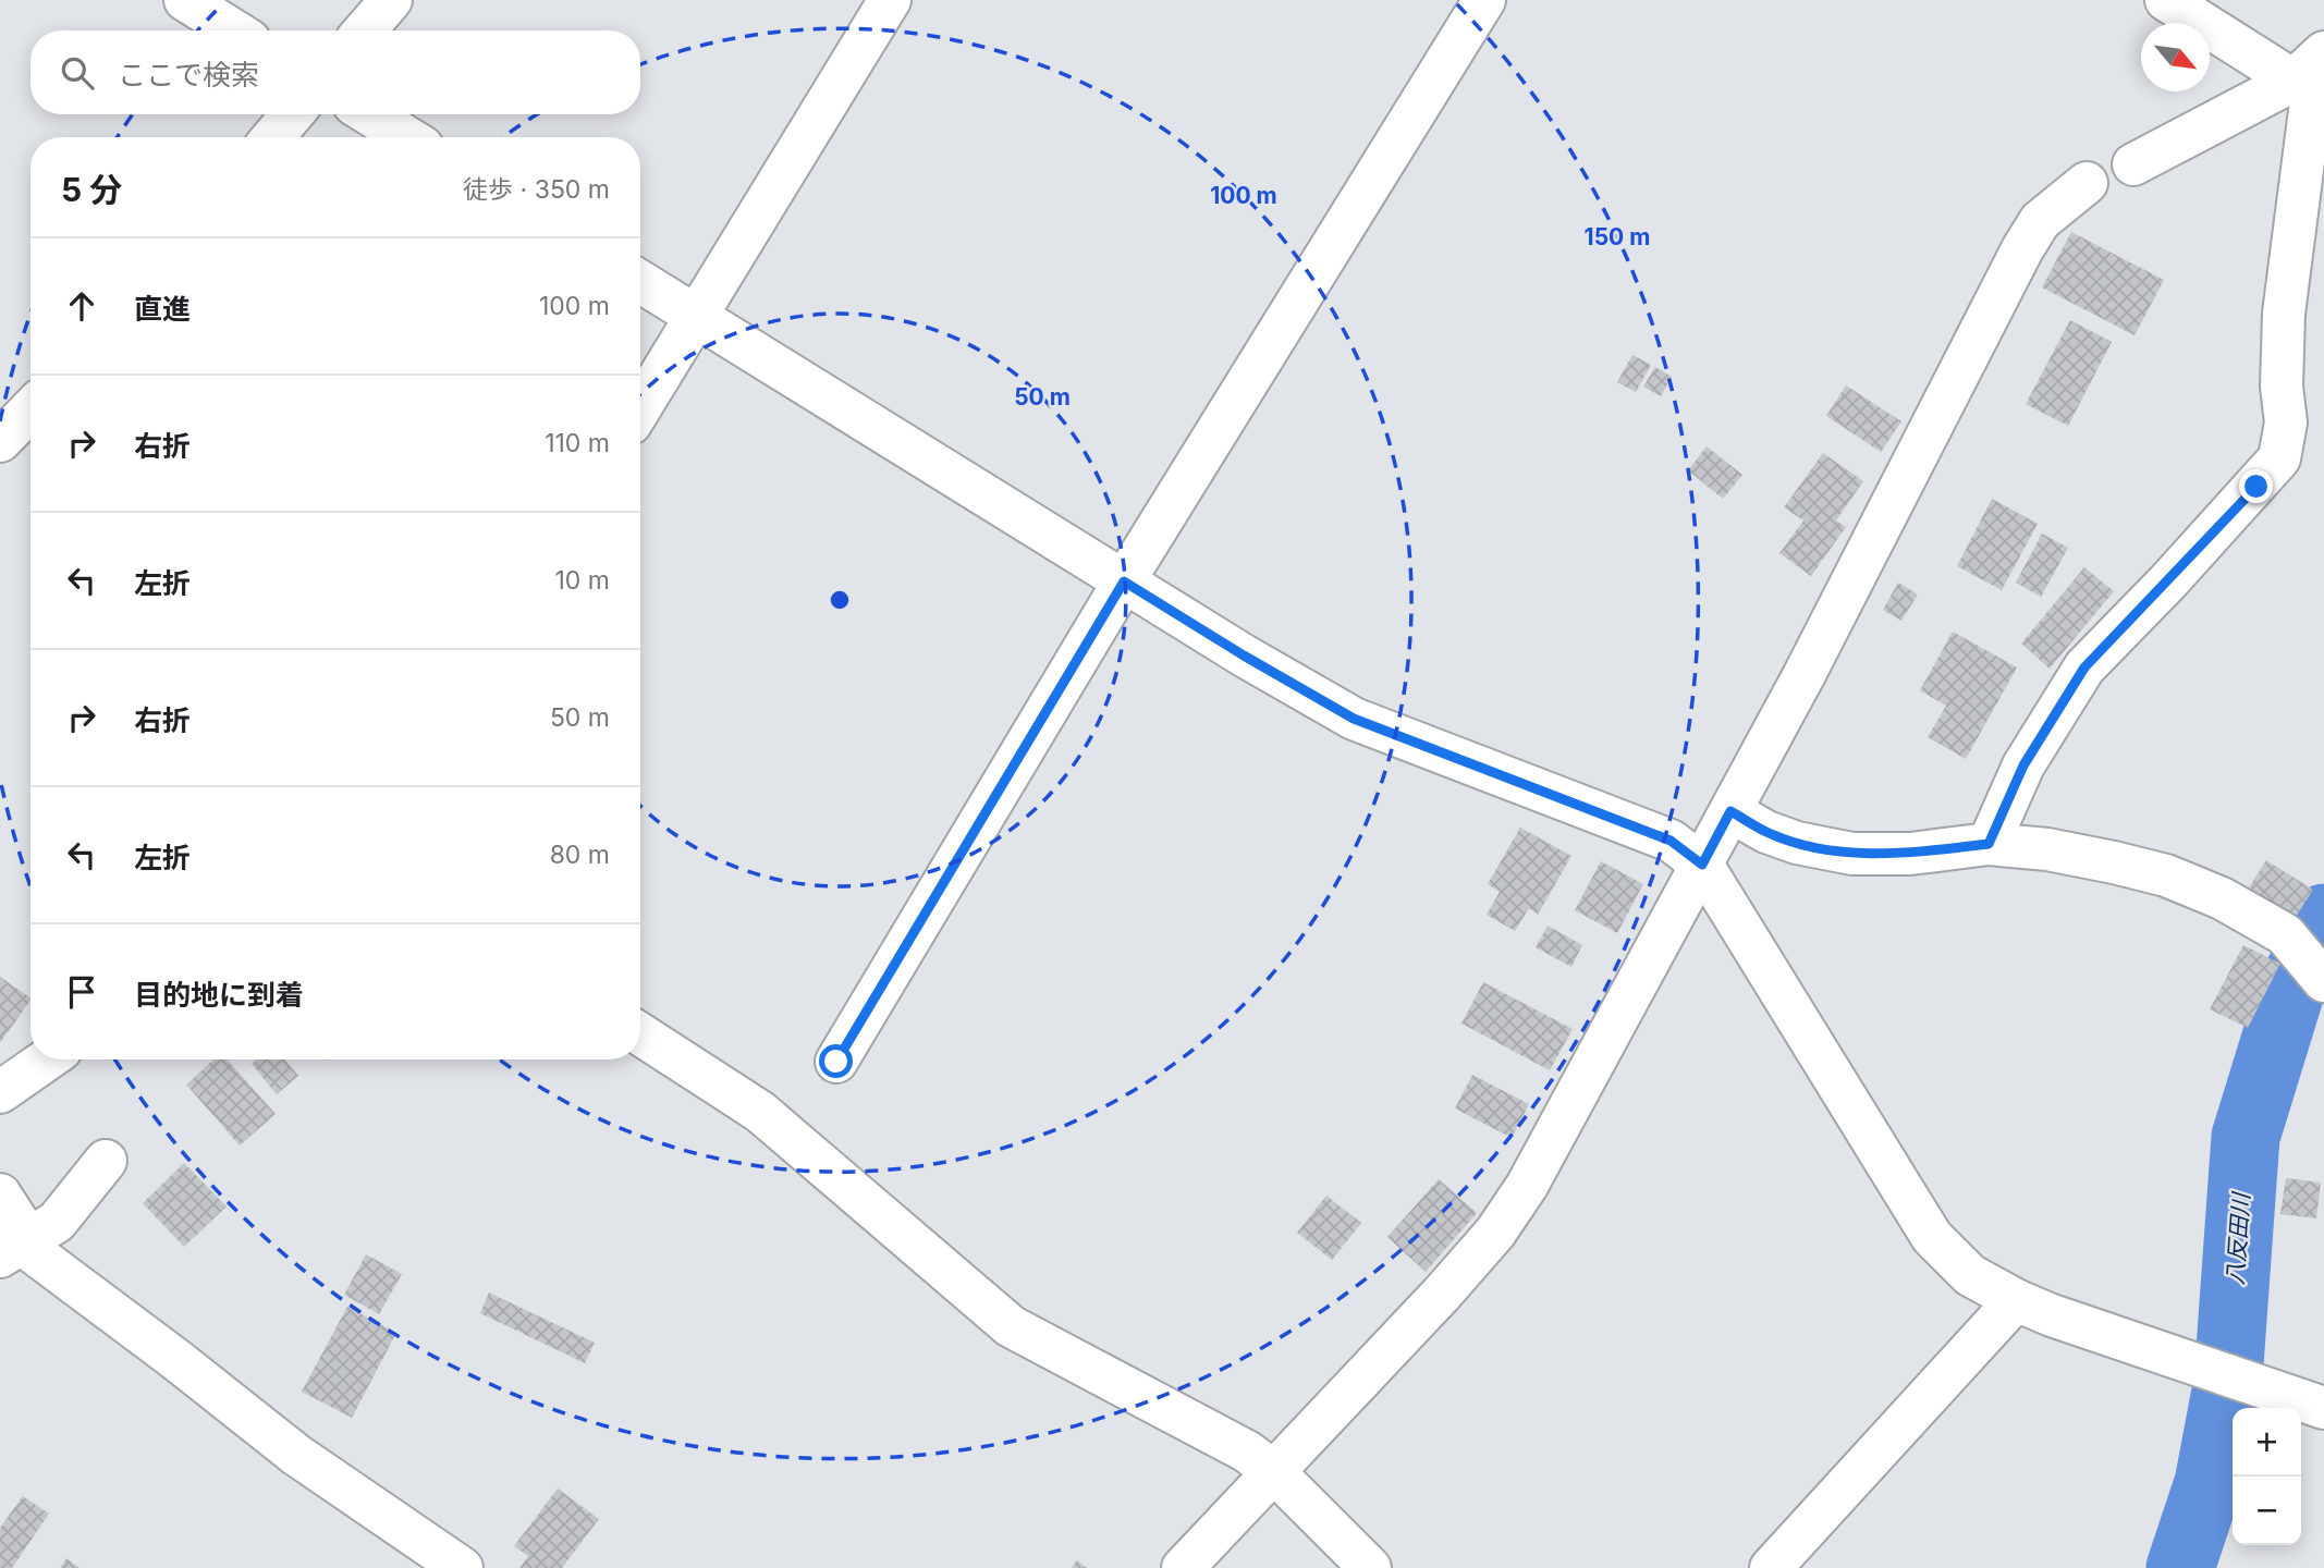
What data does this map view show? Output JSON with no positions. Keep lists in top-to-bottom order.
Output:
{
  "water": ["八反田川"],
  "north": "bottom right",
  "page": {
    "search": "ここで検索",
    "heading": ["5 分", "徒歩 · 350 m"],
    "list": [
      ["直進", "100 m"],
      ["右折", "110 m"],
      ["左折", "10 m"],
      ["右折", "50 m"],
      ["左折", "80 m"],
      "目的地に到着"
    ],
    "map_buttons": ["+", "−"]
  },
  "rings": ["100 m", "150 m", "50 m"]
}
